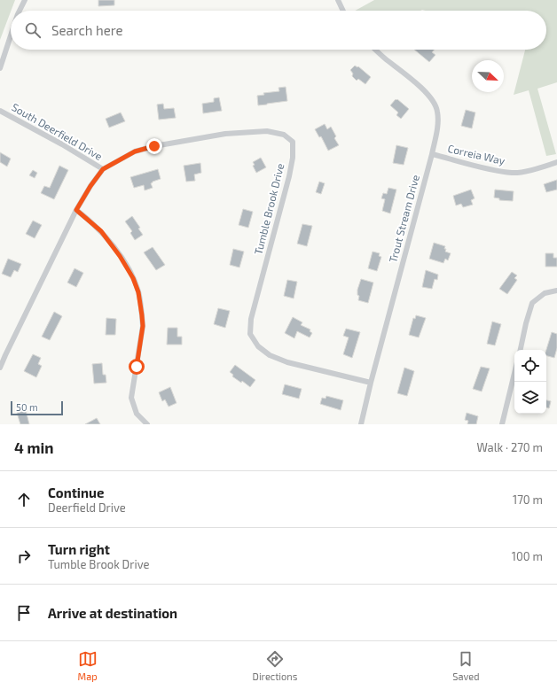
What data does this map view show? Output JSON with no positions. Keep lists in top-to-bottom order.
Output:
{
  "streets": {
    "street": [
      "South Deerfield Drive",
      "Correia Way",
      "Tumble Brook Drive",
      "Trout Stream Drive"
    ]
  },
  "crossings": [
    ["South Deerfield Drive", "Tumble Brook Drive"],
    ["Correia Way", "Trout Stream Drive"],
    ["Tumble Brook Drive", "Trout Stream Drive"]
  ],
  "scale_bar": "50 m",
  "north": "bottom right",
  "page": {
    "search": "Search here",
    "scale": "50 m",
    "heading": ["4 min", "Walk · 270 m"],
    "list": [
      ["Continue", "Deerfield Drive", "170 m"],
      ["Turn right", "Tumble Brook Drive", "100 m"],
      "Arrive at destination"
    ],
    "nav": ["Map", "Directions", "Saved"]
  }
}
